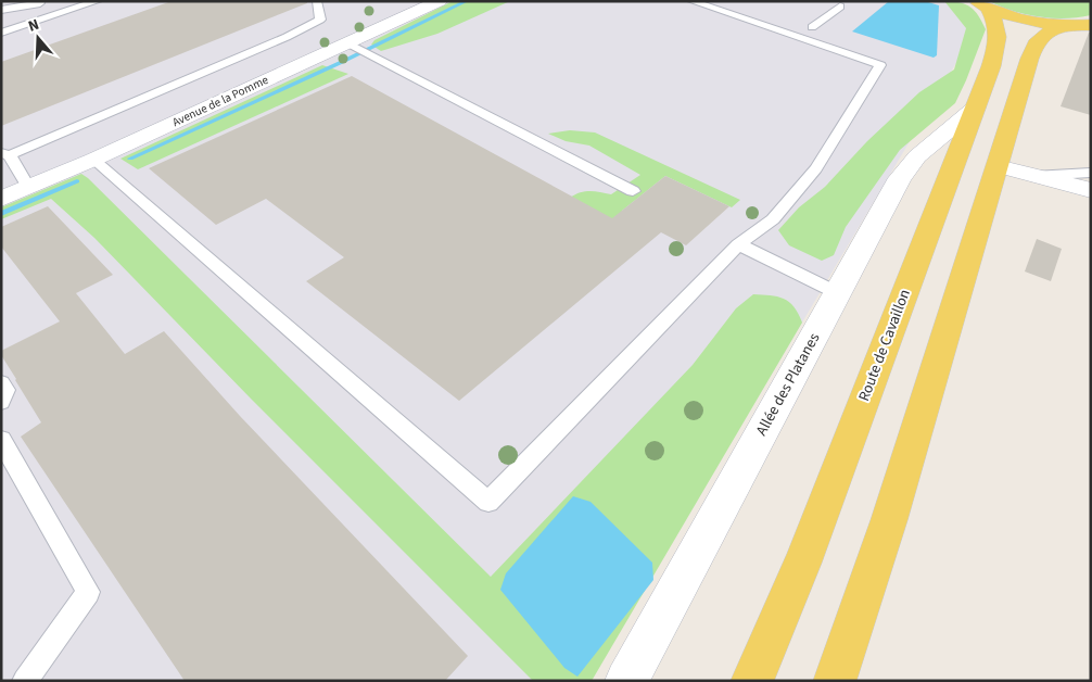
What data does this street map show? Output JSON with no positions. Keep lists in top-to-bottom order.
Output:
{
  "streets": {
    "main road": ["Route de Cavaillon"],
    "street": ["Avenue de la Pomme", "Allée des Platanes"]
  },
  "crossings": [
    ["Route de Cavaillon", "Allée des Platanes"]
  ],
  "north": "top"
}
